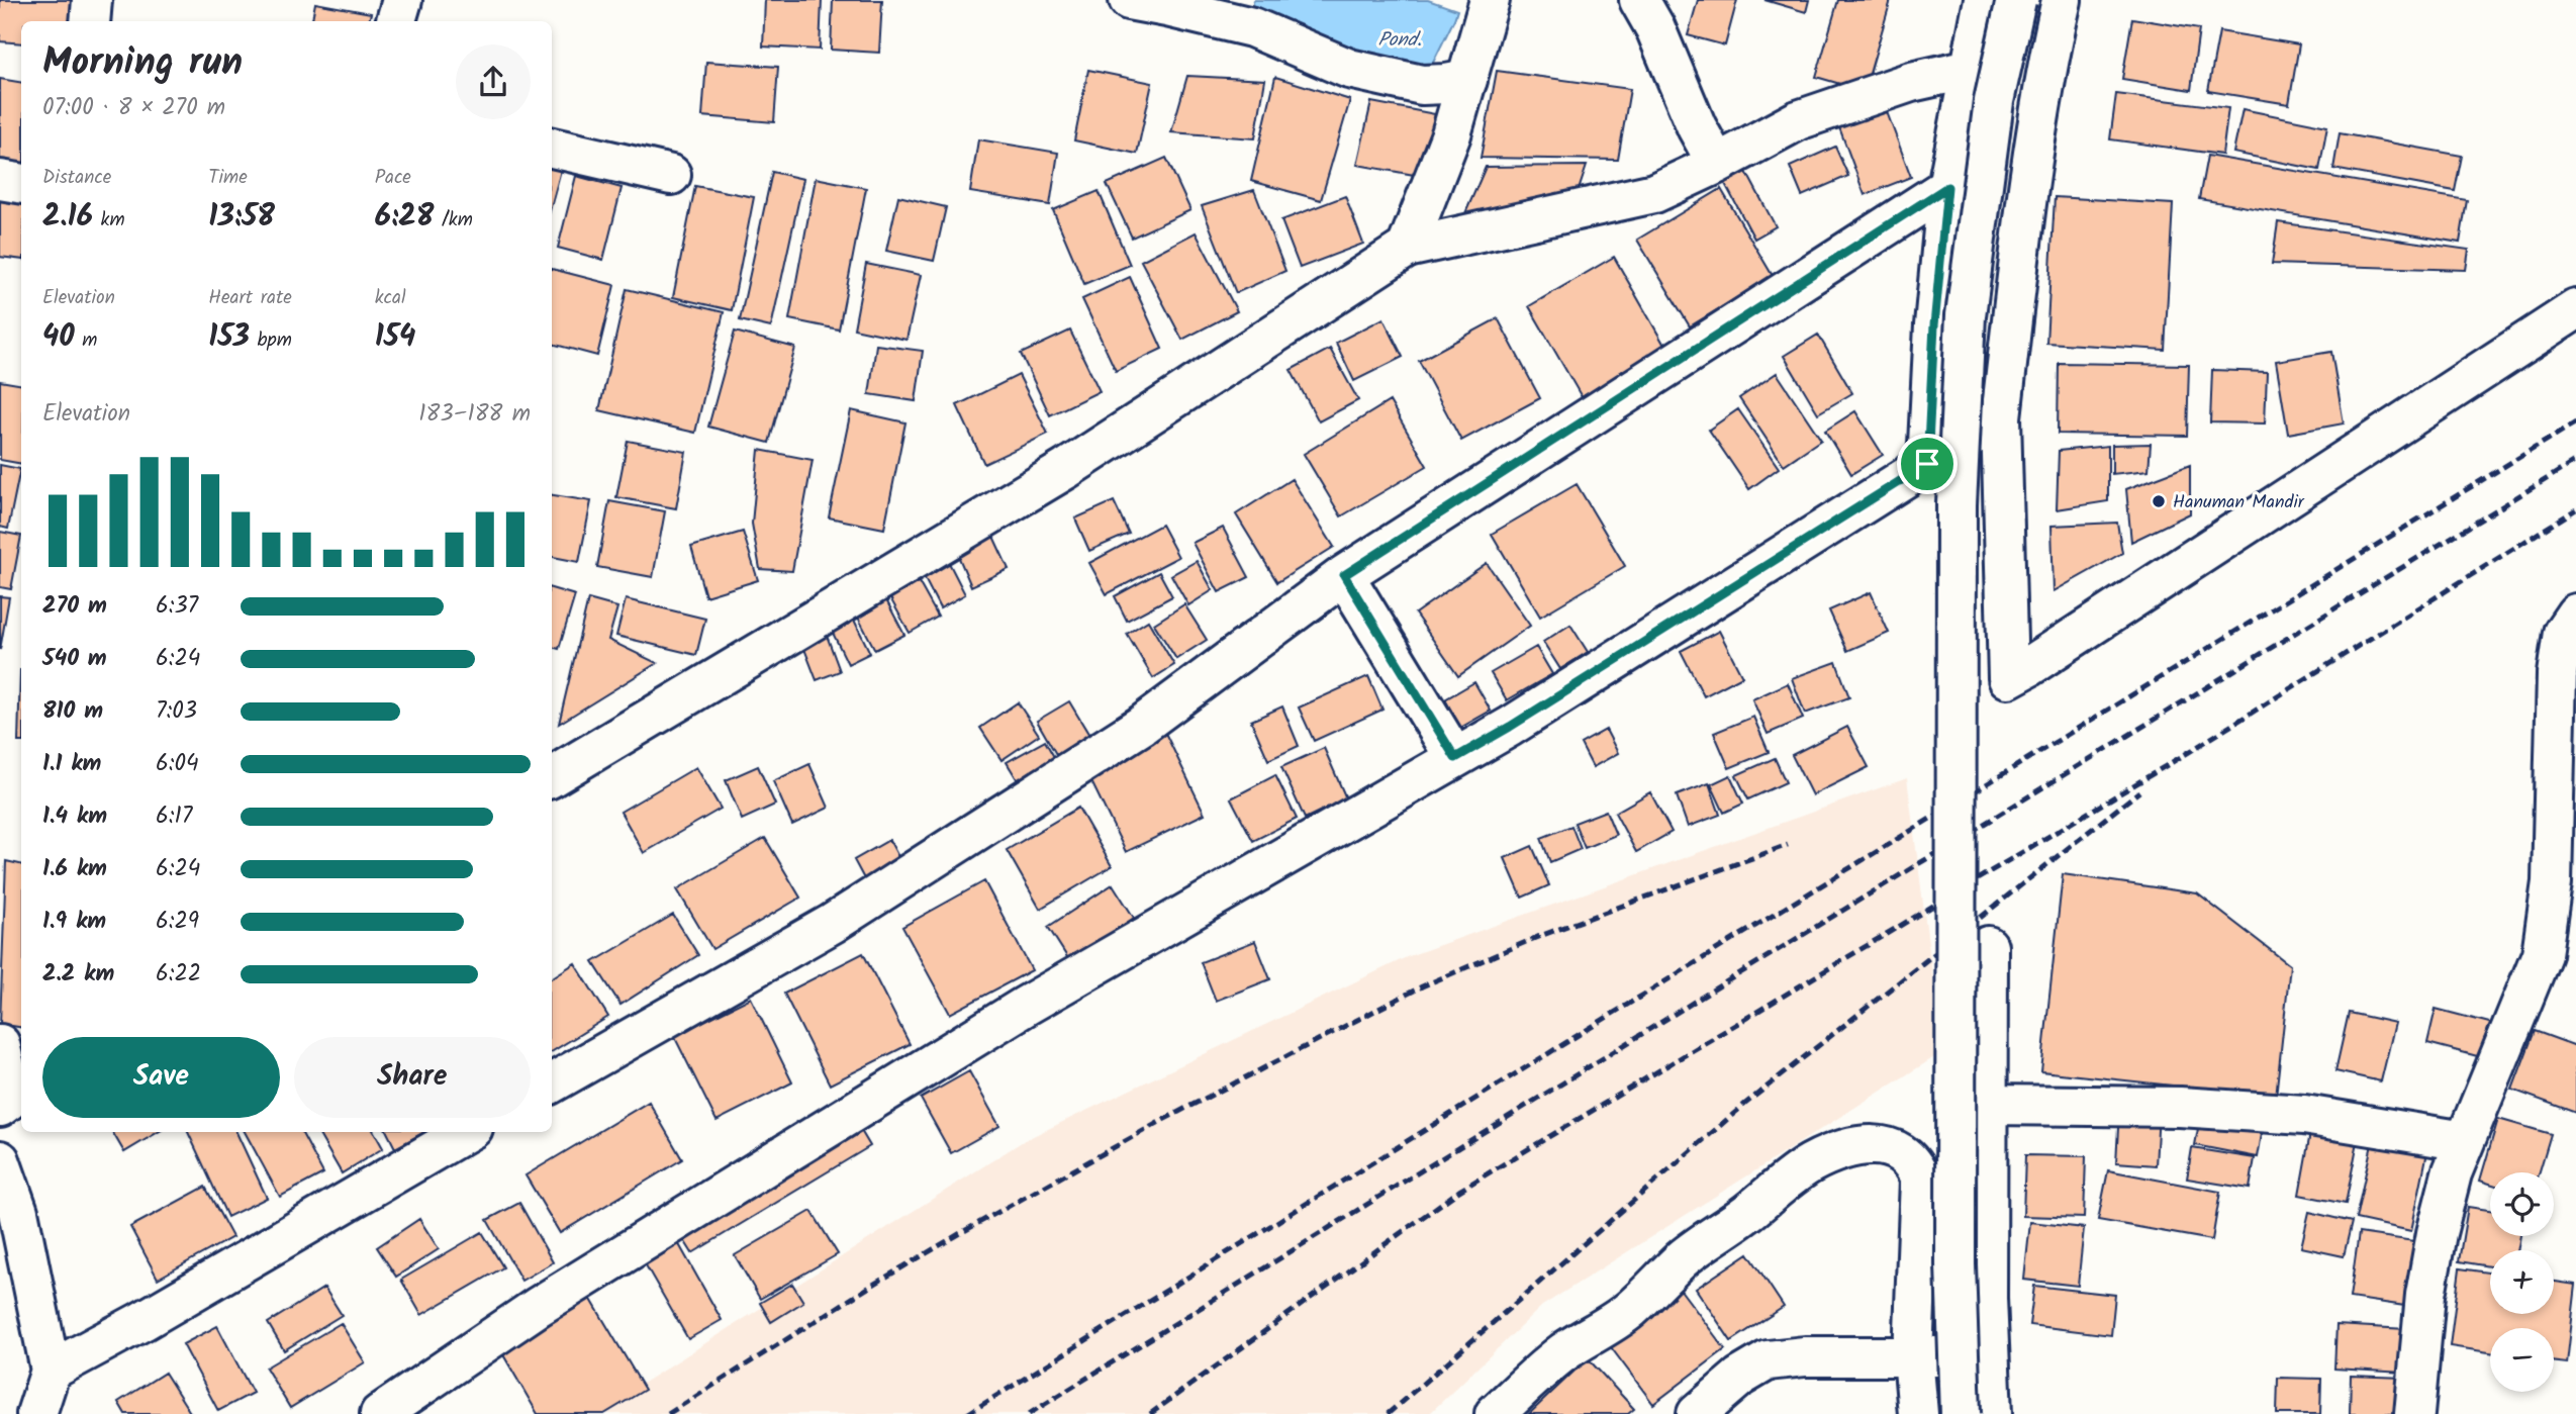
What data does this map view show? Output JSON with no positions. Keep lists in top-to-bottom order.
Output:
{
  "water": ["Pond."],
  "places": ["Hanuman Mandir"],
  "page": {
    "heading": ["Morning run", "07:00 · 8 × 270 m"],
    "stats": [
      ["Distance", "2.16 km"],
      ["Time", "13:58"],
      ["Pace", "6:28 /km"],
      ["Elevation", "40 m"],
      ["Heart rate", "153 bpm"],
      ["kcal", "154"]
    ],
    "chart": ["Elevation", "183–188 m"],
    "list": [
      {
        "name": "270 m",
        "note": "6:37"
      },
      {
        "name": "540 m",
        "note": "6:24"
      },
      {
        "name": "810 m",
        "note": "7:03"
      },
      {
        "name": "1.1 km",
        "note": "6:04"
      },
      {
        "name": "1.4 km",
        "note": "6:17"
      },
      {
        "name": "1.6 km",
        "note": "6:24"
      },
      {
        "name": "1.9 km",
        "note": "6:29"
      },
      {
        "name": "2.2 km",
        "note": "6:22"
      }
    ],
    "buttons": ["Save", "Share"],
    "map_buttons": ["+", "−"]
  }
}
